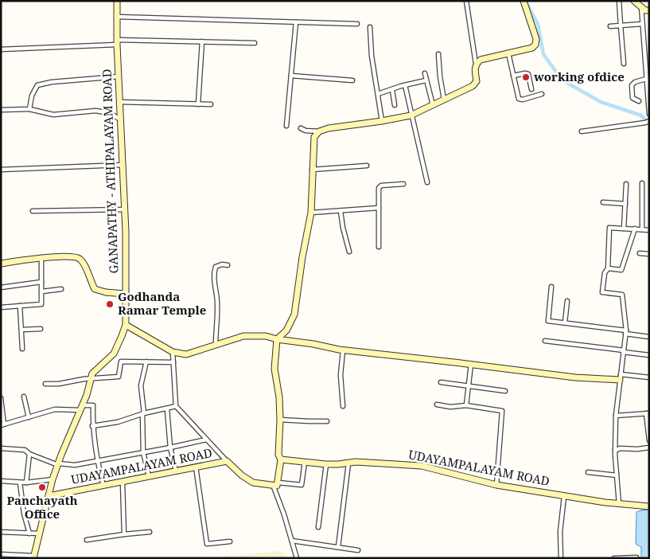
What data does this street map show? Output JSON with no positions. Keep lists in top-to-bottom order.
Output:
{
  "streets": {
    "street": ["GANAPATHY - ATHIPALAYAM ROAD", "UDAYAMPALAYAM ROAD"]
  },
  "crossings": [
    ["GANAPATHY - ATHIPALAYAM ROAD", "UDAYAMPALAYAM ROAD"]
  ],
  "places": ["working ofdice", "Godhanda Ramar Temple", "Panchayath Office"]
}
